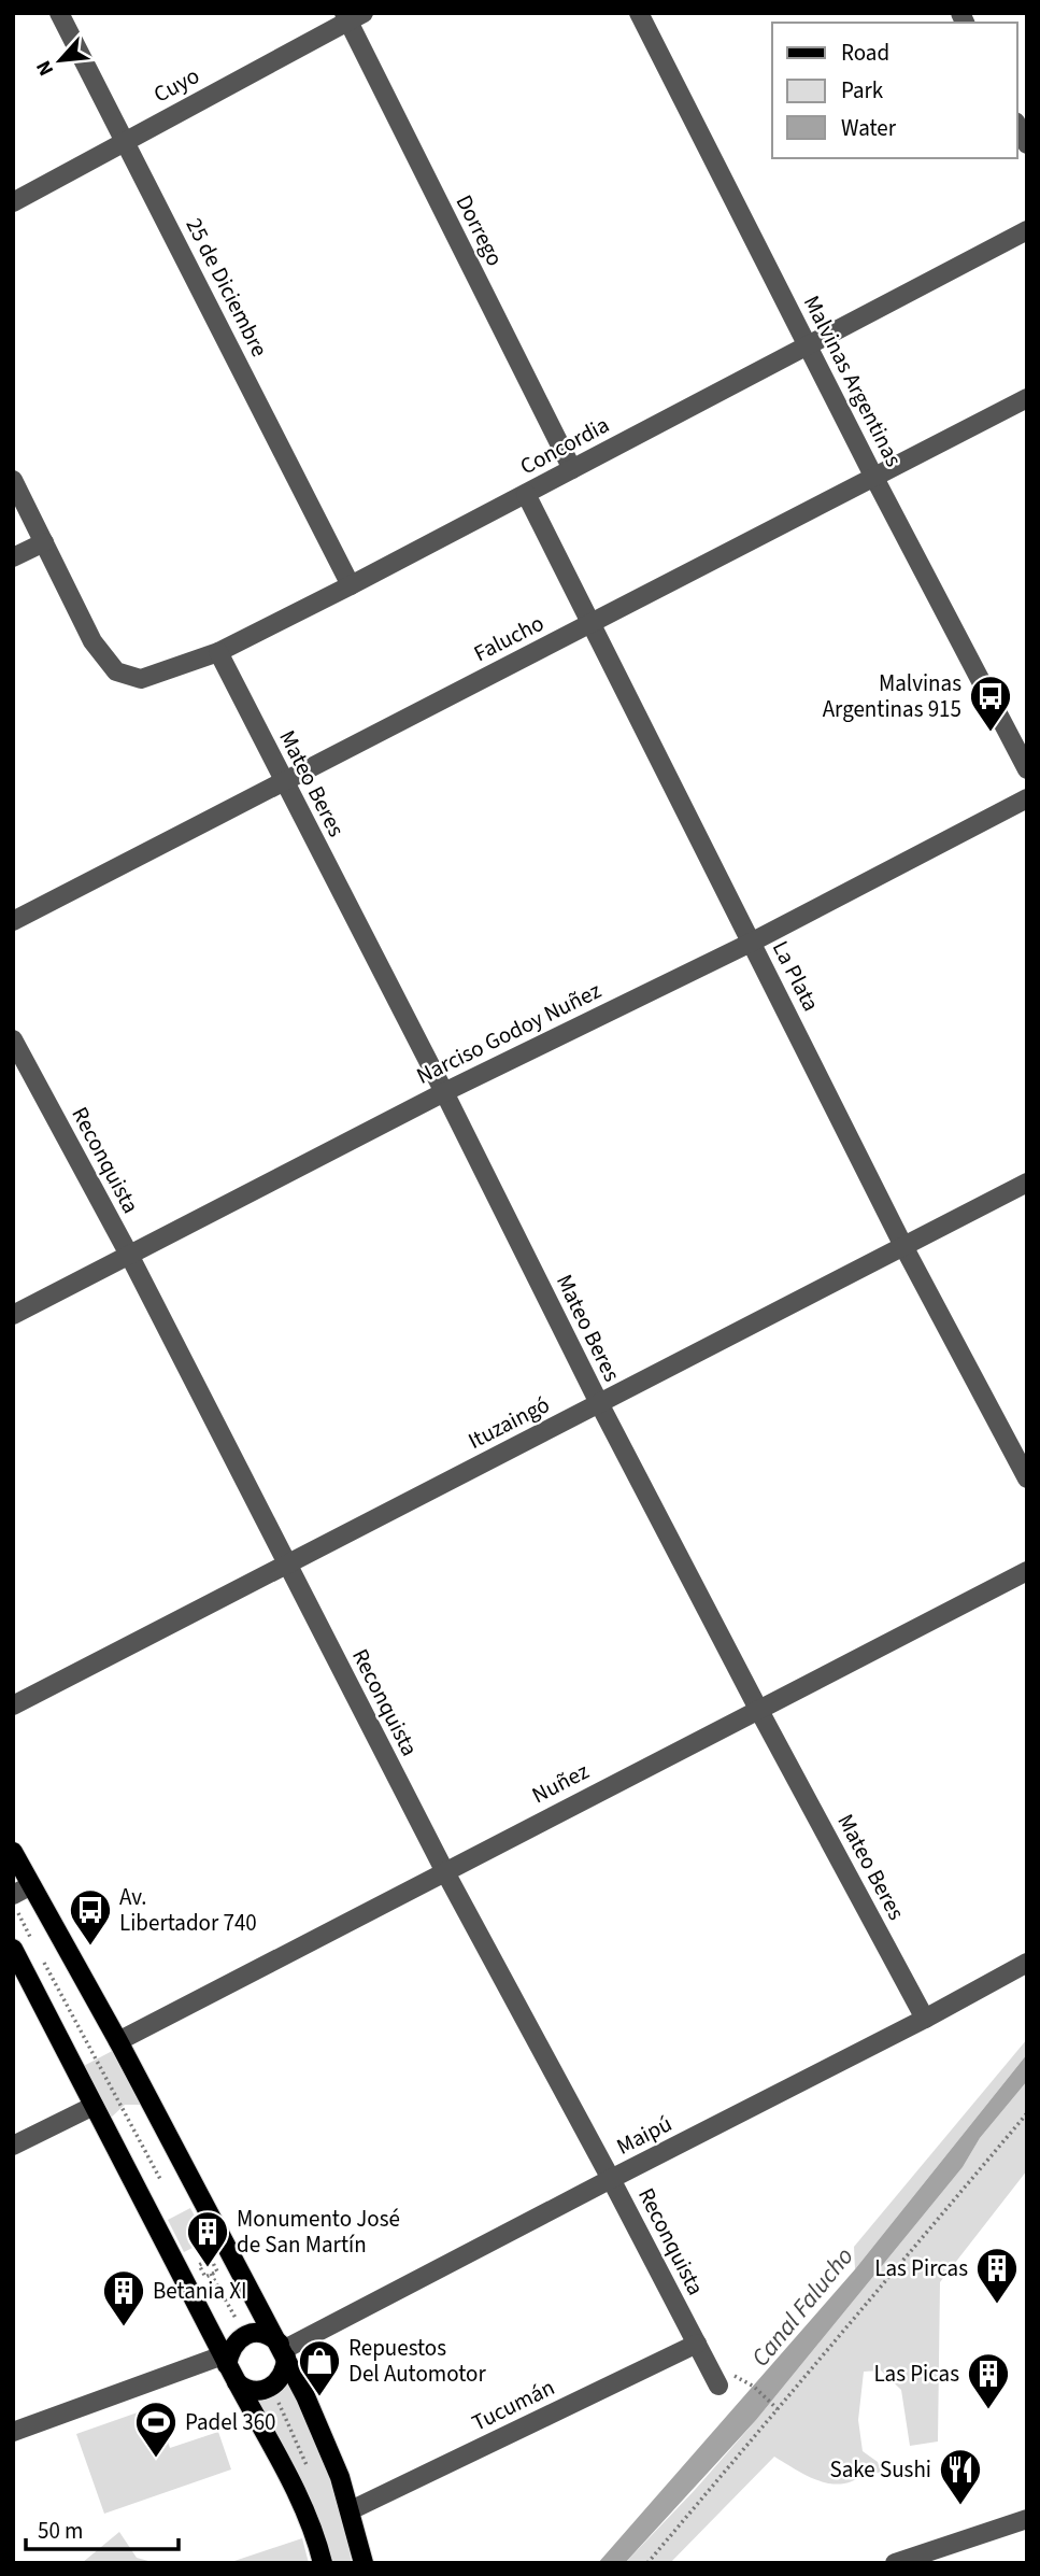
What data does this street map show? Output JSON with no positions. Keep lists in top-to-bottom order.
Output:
{
  "streets": {
    "street": [
      "Cuyo",
      "Dorrego",
      "25 de Diciembre",
      "Malvinas Argentinas",
      "Concordia",
      "Falucho",
      "Mateo Beres",
      "La Plata",
      "Narciso Godoy Nuñez",
      "Reconquista",
      "Ituzaingó",
      "Nuñez",
      "Maipú",
      "Tucumán"
    ]
  },
  "crossings": [
    ["Cuyo", "Dorrego"],
    ["Cuyo", "25 de Diciembre"],
    ["Dorrego", "Concordia"],
    ["25 de Diciembre", "Concordia"],
    ["Malvinas Argentinas", "Concordia"],
    ["Malvinas Argentinas", "Falucho"],
    ["Concordia", "Mateo Beres"],
    ["Concordia", "La Plata"],
    ["Falucho", "Mateo Beres"],
    ["Falucho", "La Plata"],
    ["Mateo Beres", "Narciso Godoy Nuñez"],
    ["Mateo Beres", "Ituzaingó"],
    ["Mateo Beres", "Nuñez"],
    ["Mateo Beres", "Maipú"],
    ["La Plata", "Narciso Godoy Nuñez"],
    ["La Plata", "Ituzaingó"],
    ["Narciso Godoy Nuñez", "Reconquista"],
    ["Reconquista", "Ituzaingó"],
    ["Reconquista", "Nuñez"],
    ["Reconquista", "Maipú"],
    ["Reconquista", "Tucumán"]
  ],
  "water": ["Canal Falucho"],
  "places": {
    "bus stop": ["Malvinas Argentinas 915", "Av. Libertador 740"],
    "building": [
      "Monumento José de San Martín",
      "Las Pircas",
      "Betania XI",
      "Las Picas"
    ],
    "shop": ["Repuestos Del Automotor"],
    "sports": ["Padel 360"],
    "restaurant": ["Sake Sushi"]
  },
  "legend": ["Road", "Park", "Water"],
  "scale_bar": "50 m",
  "north": "bottom left"
}
